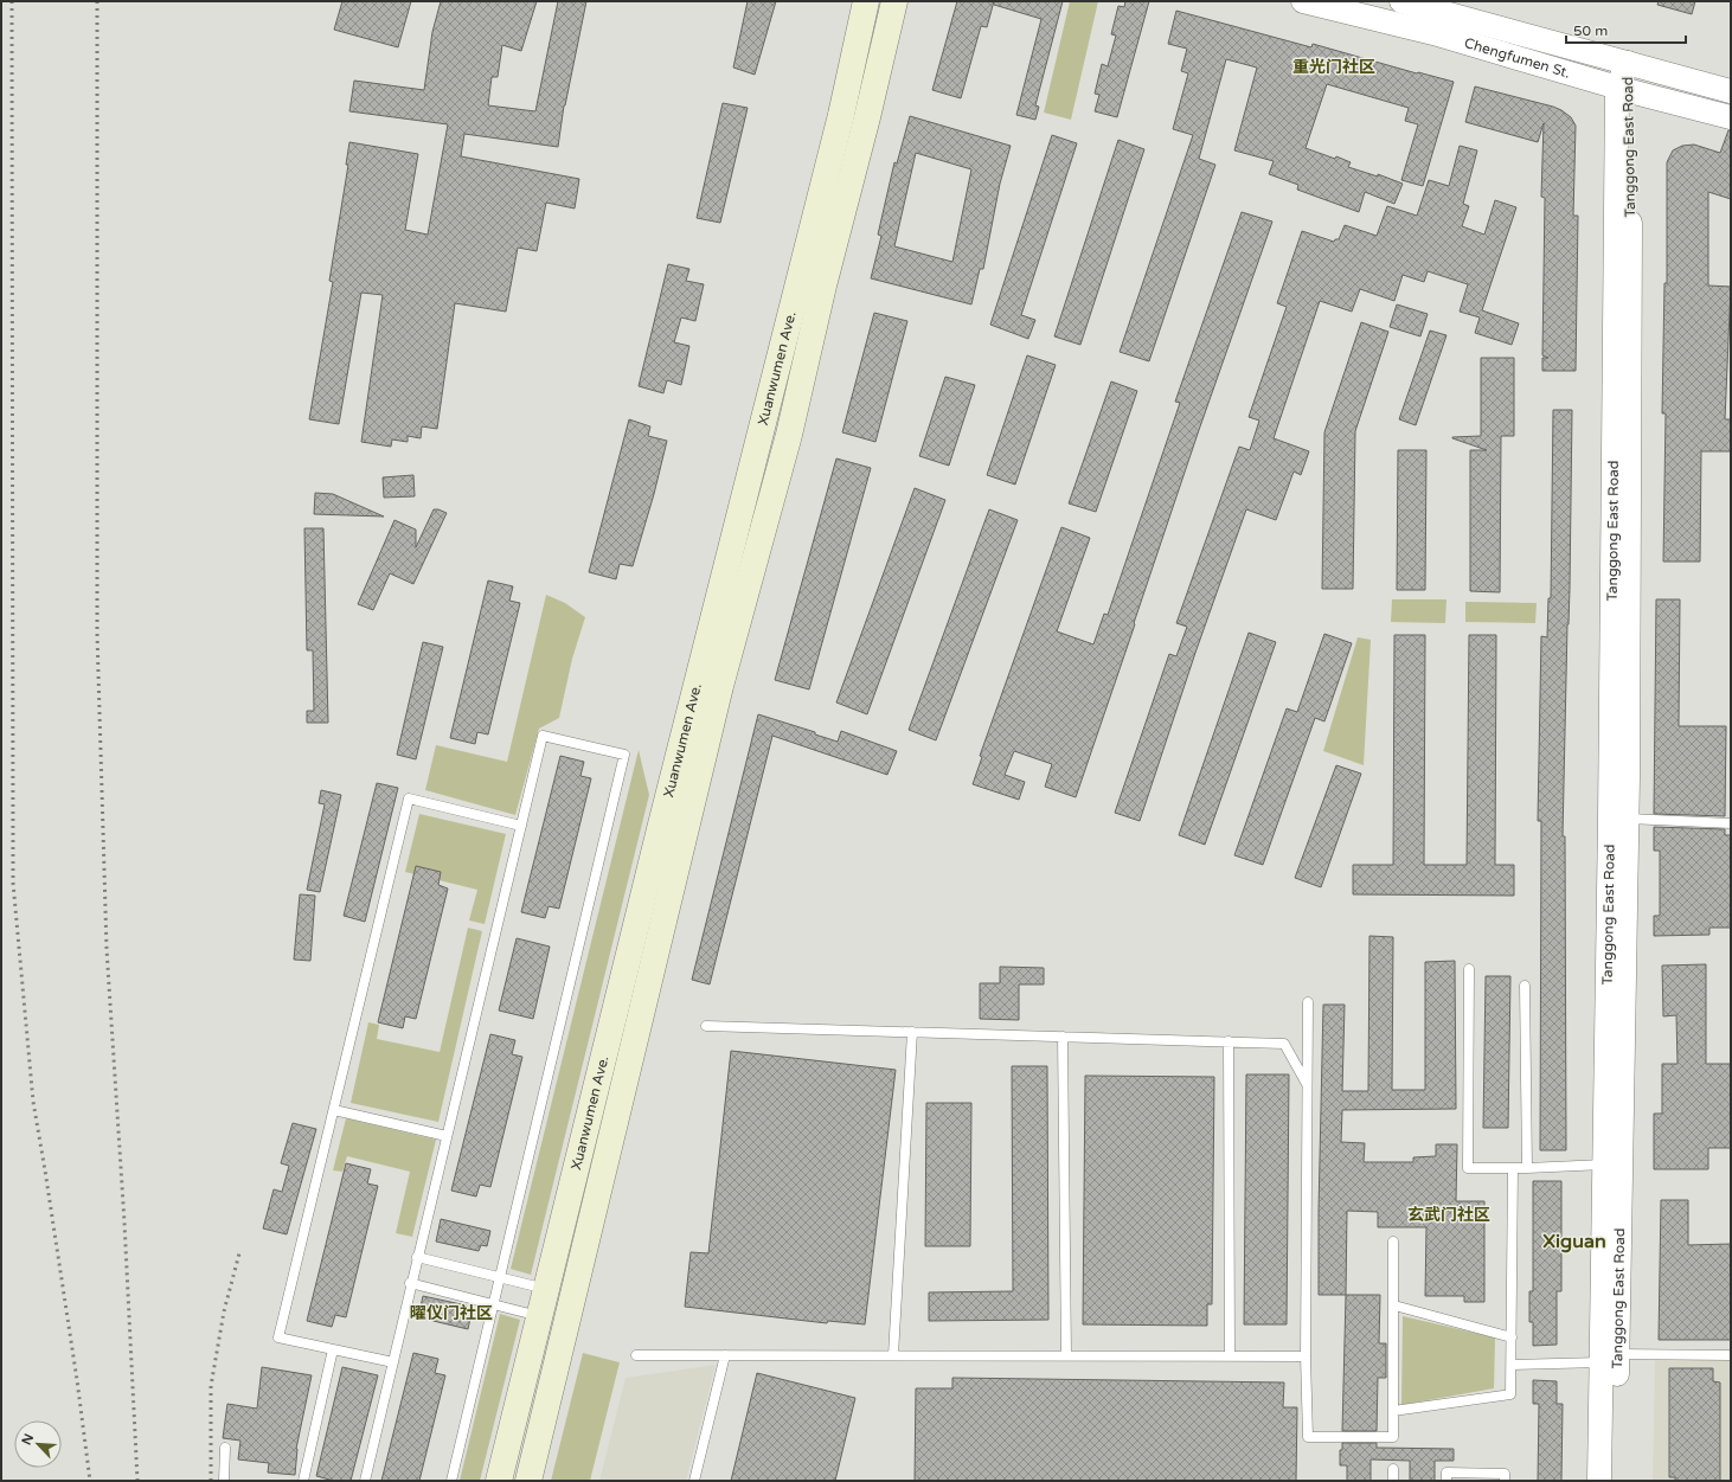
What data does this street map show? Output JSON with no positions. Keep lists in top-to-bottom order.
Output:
{
  "streets": {
    "main road": ["Xuanwumen Ave."],
    "street": ["Chengfumen St.", "Tanggong East Road"]
  },
  "crossings": [
    ["Chengfumen St.", "Tanggong East Road"]
  ],
  "districts": [
    "重光门社区",
    "玄武门社区",
    "Xiguan",
    "曜仪门社区"
  ],
  "scale_bar": "50 m",
  "north": "top left"
}
